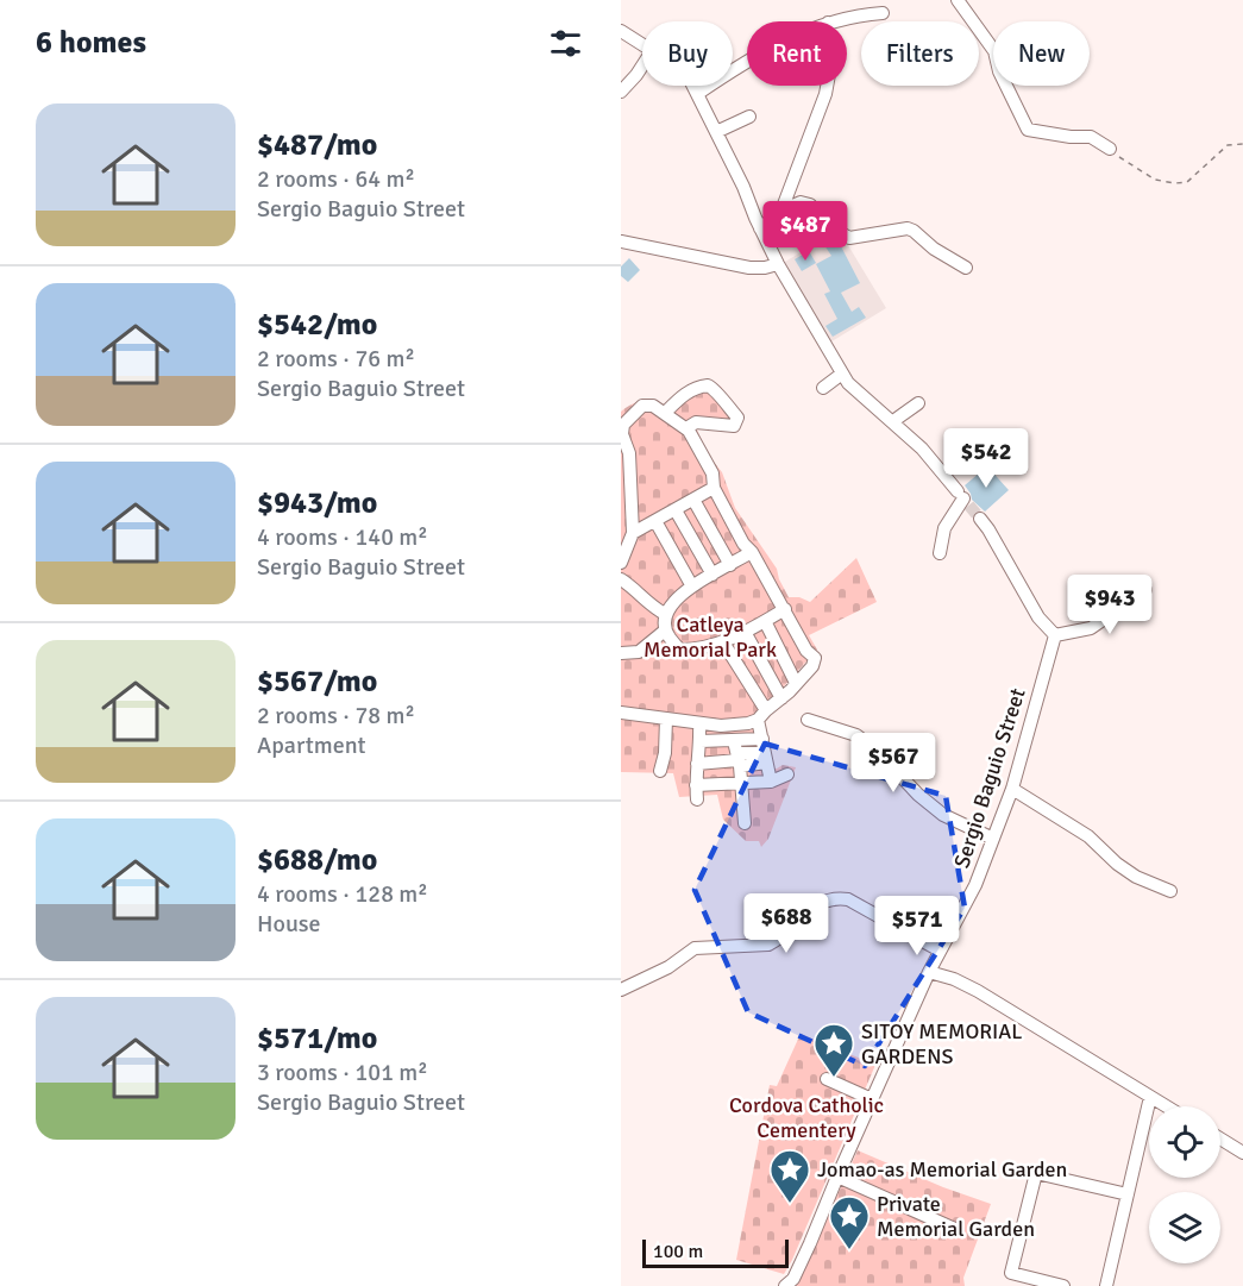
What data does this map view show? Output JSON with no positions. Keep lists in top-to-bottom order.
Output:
{
  "streets": {
    "street": ["Sergio Baguio Street"]
  },
  "parks": ["Catleya Memorial Park", "Cordova Catholic Cementery"],
  "places": {
    "place": ["SITOY MEMORIAL GARDENS", "Jomao-as Memorial Garden", "Private Memorial Garden"]
  },
  "scale_bar": "100 m",
  "page": {
    "heading": "6 homes",
    "chip": [
      "Buy",
      "Rent",
      "Filters",
      "New"
    ],
    "list": [
      {
        "name": "$487/mo",
        "note": "2 rooms · 64 m² · Sergio Baguio Street"
      },
      {
        "name": "$542/mo",
        "note": "2 rooms · 76 m² · Sergio Baguio Street"
      },
      {
        "name": "$943/mo",
        "note": "4 rooms · 140 m² · Sergio Baguio Street"
      },
      {
        "name": "$567/mo",
        "note": "2 rooms · 78 m² · Apartment"
      },
      {
        "name": "$688/mo",
        "note": "4 rooms · 128 m² · House"
      },
      {
        "name": "$571/mo",
        "note": "3 rooms · 101 m² · Sergio Baguio Street"
      }
    ],
    "price": [
      "$487",
      "$542",
      "$943",
      "$567",
      "$688",
      "$571"
    ],
    "scale": "100 m"
  }
}
